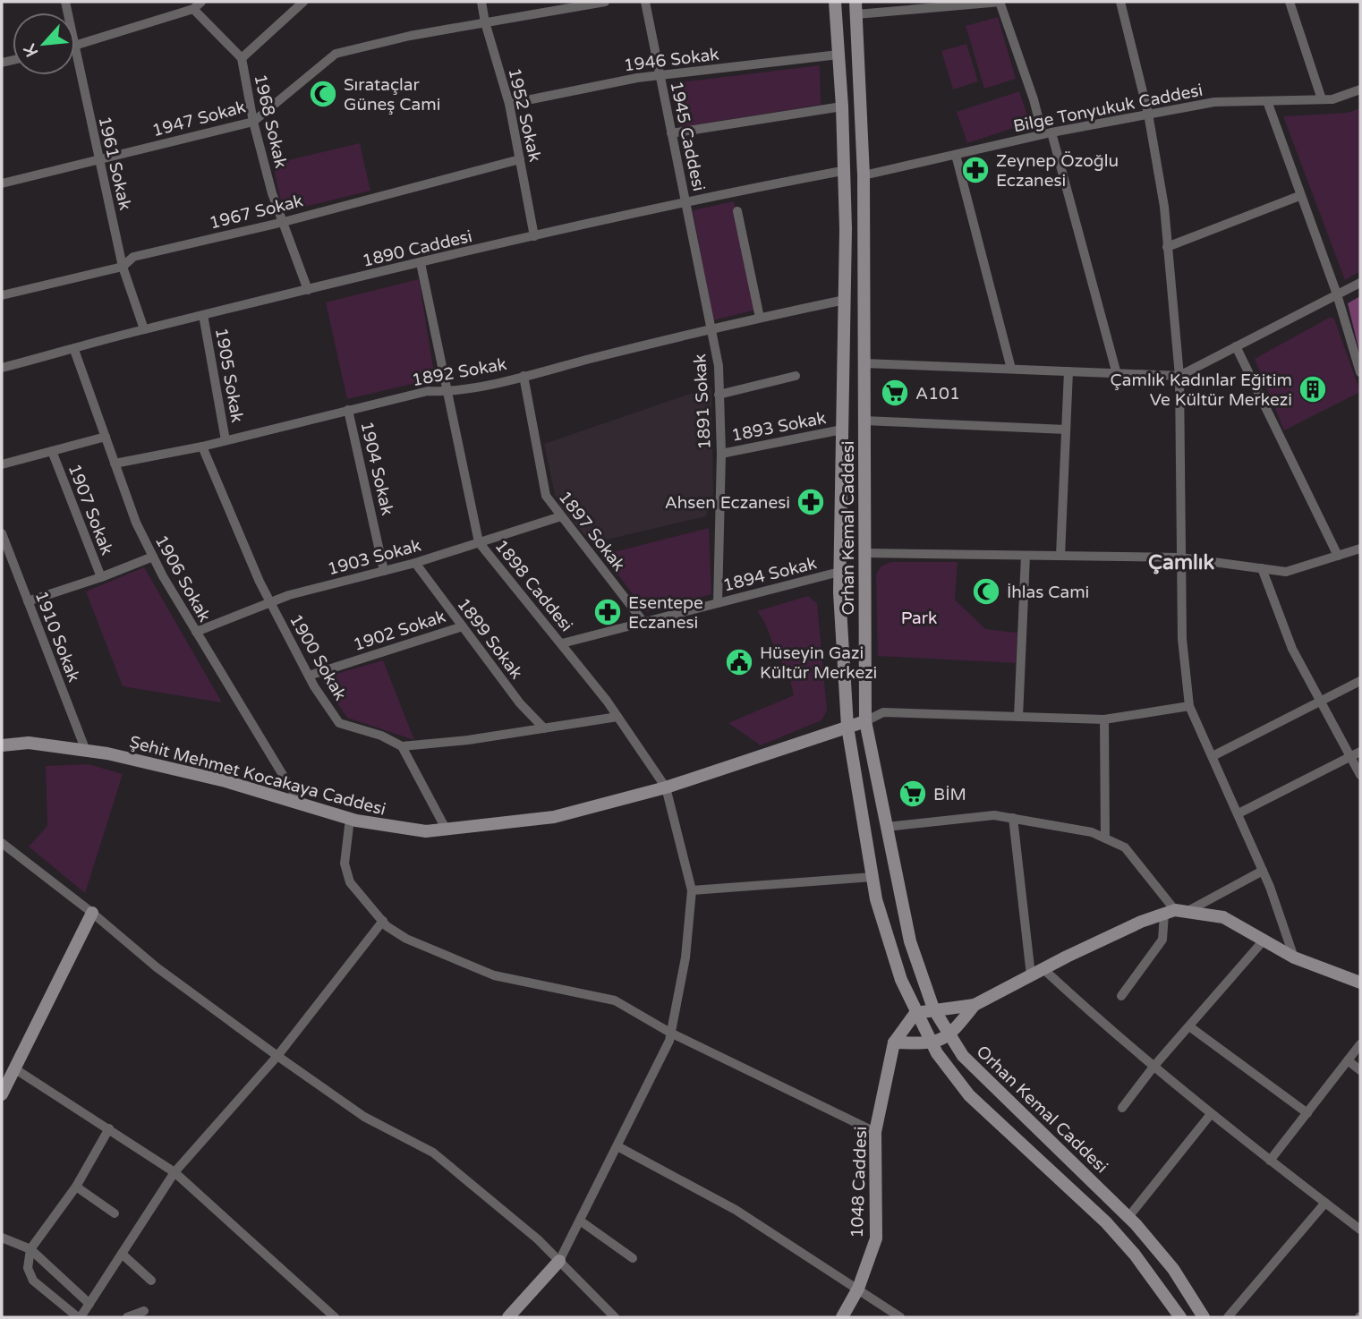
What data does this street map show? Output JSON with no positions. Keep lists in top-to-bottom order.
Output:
{
  "streets": {
    "main road": ["Orhan Kemal Caddesi", "Şehit Mehmet Kocakaya Caddesi", "1048 Caddesi"],
    "street": [
      "1946 Sokak",
      "Bilge Tonyukuk Caddesi",
      "1952 Sokak",
      "1947 Sokak",
      "1968 Sokak",
      "1945 Caddesi",
      "1961 Sokak",
      "1967 Sokak",
      "1890 Caddesi",
      "1892 Sokak",
      "1905 Sokak",
      "1891 Sokak",
      "1893 Sokak",
      "1904 Sokak",
      "1907 Sokak",
      "1897 Sokak",
      "1903 Sokak",
      "1894 Sokak",
      "1906 Sokak",
      "1898 Caddesi",
      "1902 Sokak",
      "1910 Sokak",
      "1899 Sokak",
      "1900 Sokak"
    ]
  },
  "crossings": [
    ["1946 Sokak", "1952 Sokak"],
    ["1946 Sokak", "1945 Caddesi"],
    ["1946 Sokak", "Orhan Kemal Caddesi"],
    ["Bilge Tonyukuk Caddesi", "Orhan Kemal Caddesi"],
    ["1952 Sokak", "1947 Sokak"],
    ["1952 Sokak", "1967 Sokak"],
    ["1952 Sokak", "1890 Caddesi"],
    ["1947 Sokak", "1968 Sokak"],
    ["1947 Sokak", "1961 Sokak"],
    ["1968 Sokak", "1967 Sokak"],
    ["1968 Sokak", "1890 Caddesi"],
    ["1945 Caddesi", "1890 Caddesi"],
    ["1945 Caddesi", "1891 Sokak"],
    ["1961 Sokak", "1967 Sokak"],
    ["1961 Sokak", "1890 Caddesi"],
    ["1890 Caddesi", "1905 Sokak"],
    ["1890 Caddesi", "1891 Sokak"],
    ["1890 Caddesi", "Orhan Kemal Caddesi"],
    ["1890 Caddesi", "1906 Sokak"],
    ["1890 Caddesi", "1898 Caddesi"],
    ["1892 Sokak", "1905 Sokak"],
    ["1892 Sokak", "1891 Sokak"],
    ["1892 Sokak", "1904 Sokak"],
    ["1892 Sokak", "Orhan Kemal Caddesi"],
    ["1892 Sokak", "1897 Sokak"],
    ["1892 Sokak", "1906 Sokak"],
    ["1892 Sokak", "1898 Caddesi"],
    ["1892 Sokak", "1900 Sokak"],
    ["1891 Sokak", "1893 Sokak"],
    ["1891 Sokak", "1894 Sokak"],
    ["1893 Sokak", "Orhan Kemal Caddesi"],
    ["1904 Sokak", "1903 Sokak"],
    ["Orhan Kemal Caddesi", "1894 Sokak"],
    ["Orhan Kemal Caddesi", "Şehit Mehmet Kocakaya Caddesi"],
    ["Orhan Kemal Caddesi", "1048 Caddesi"],
    ["1897 Sokak", "1903 Sokak"],
    ["1897 Sokak", "1894 Sokak"],
    ["1903 Sokak", "1906 Sokak"],
    ["1903 Sokak", "1898 Caddesi"],
    ["1903 Sokak", "1899 Sokak"],
    ["1903 Sokak", "1900 Sokak"],
    ["1894 Sokak", "1898 Caddesi"],
    ["1906 Sokak", "Şehit Mehmet Kocakaya Caddesi"],
    ["1898 Caddesi", "Şehit Mehmet Kocakaya Caddesi"],
    ["1902 Sokak", "1899 Sokak"],
    ["1902 Sokak", "1900 Sokak"],
    ["1910 Sokak", "Şehit Mehmet Kocakaya Caddesi"]
  ],
  "districts": ["Çamlık"],
  "parks": ["Park"],
  "places": {
    "mosque": ["Sırataçlar Güneş Cami", "İhlas Cami"],
    "pharmacy": ["Zeynep Özoğlu Eczanesi", "Ahsen Eczanesi", "Esentepe Eczanesi"],
    "building": ["Çamlık Kadınlar Eğitim Ve Kültür Merkezi"],
    "supermarket": ["A101", "BİM"],
    "public building": ["Hüseyin Gazi Kültür Merkezi"]
  },
  "north": "bottom left"
}
